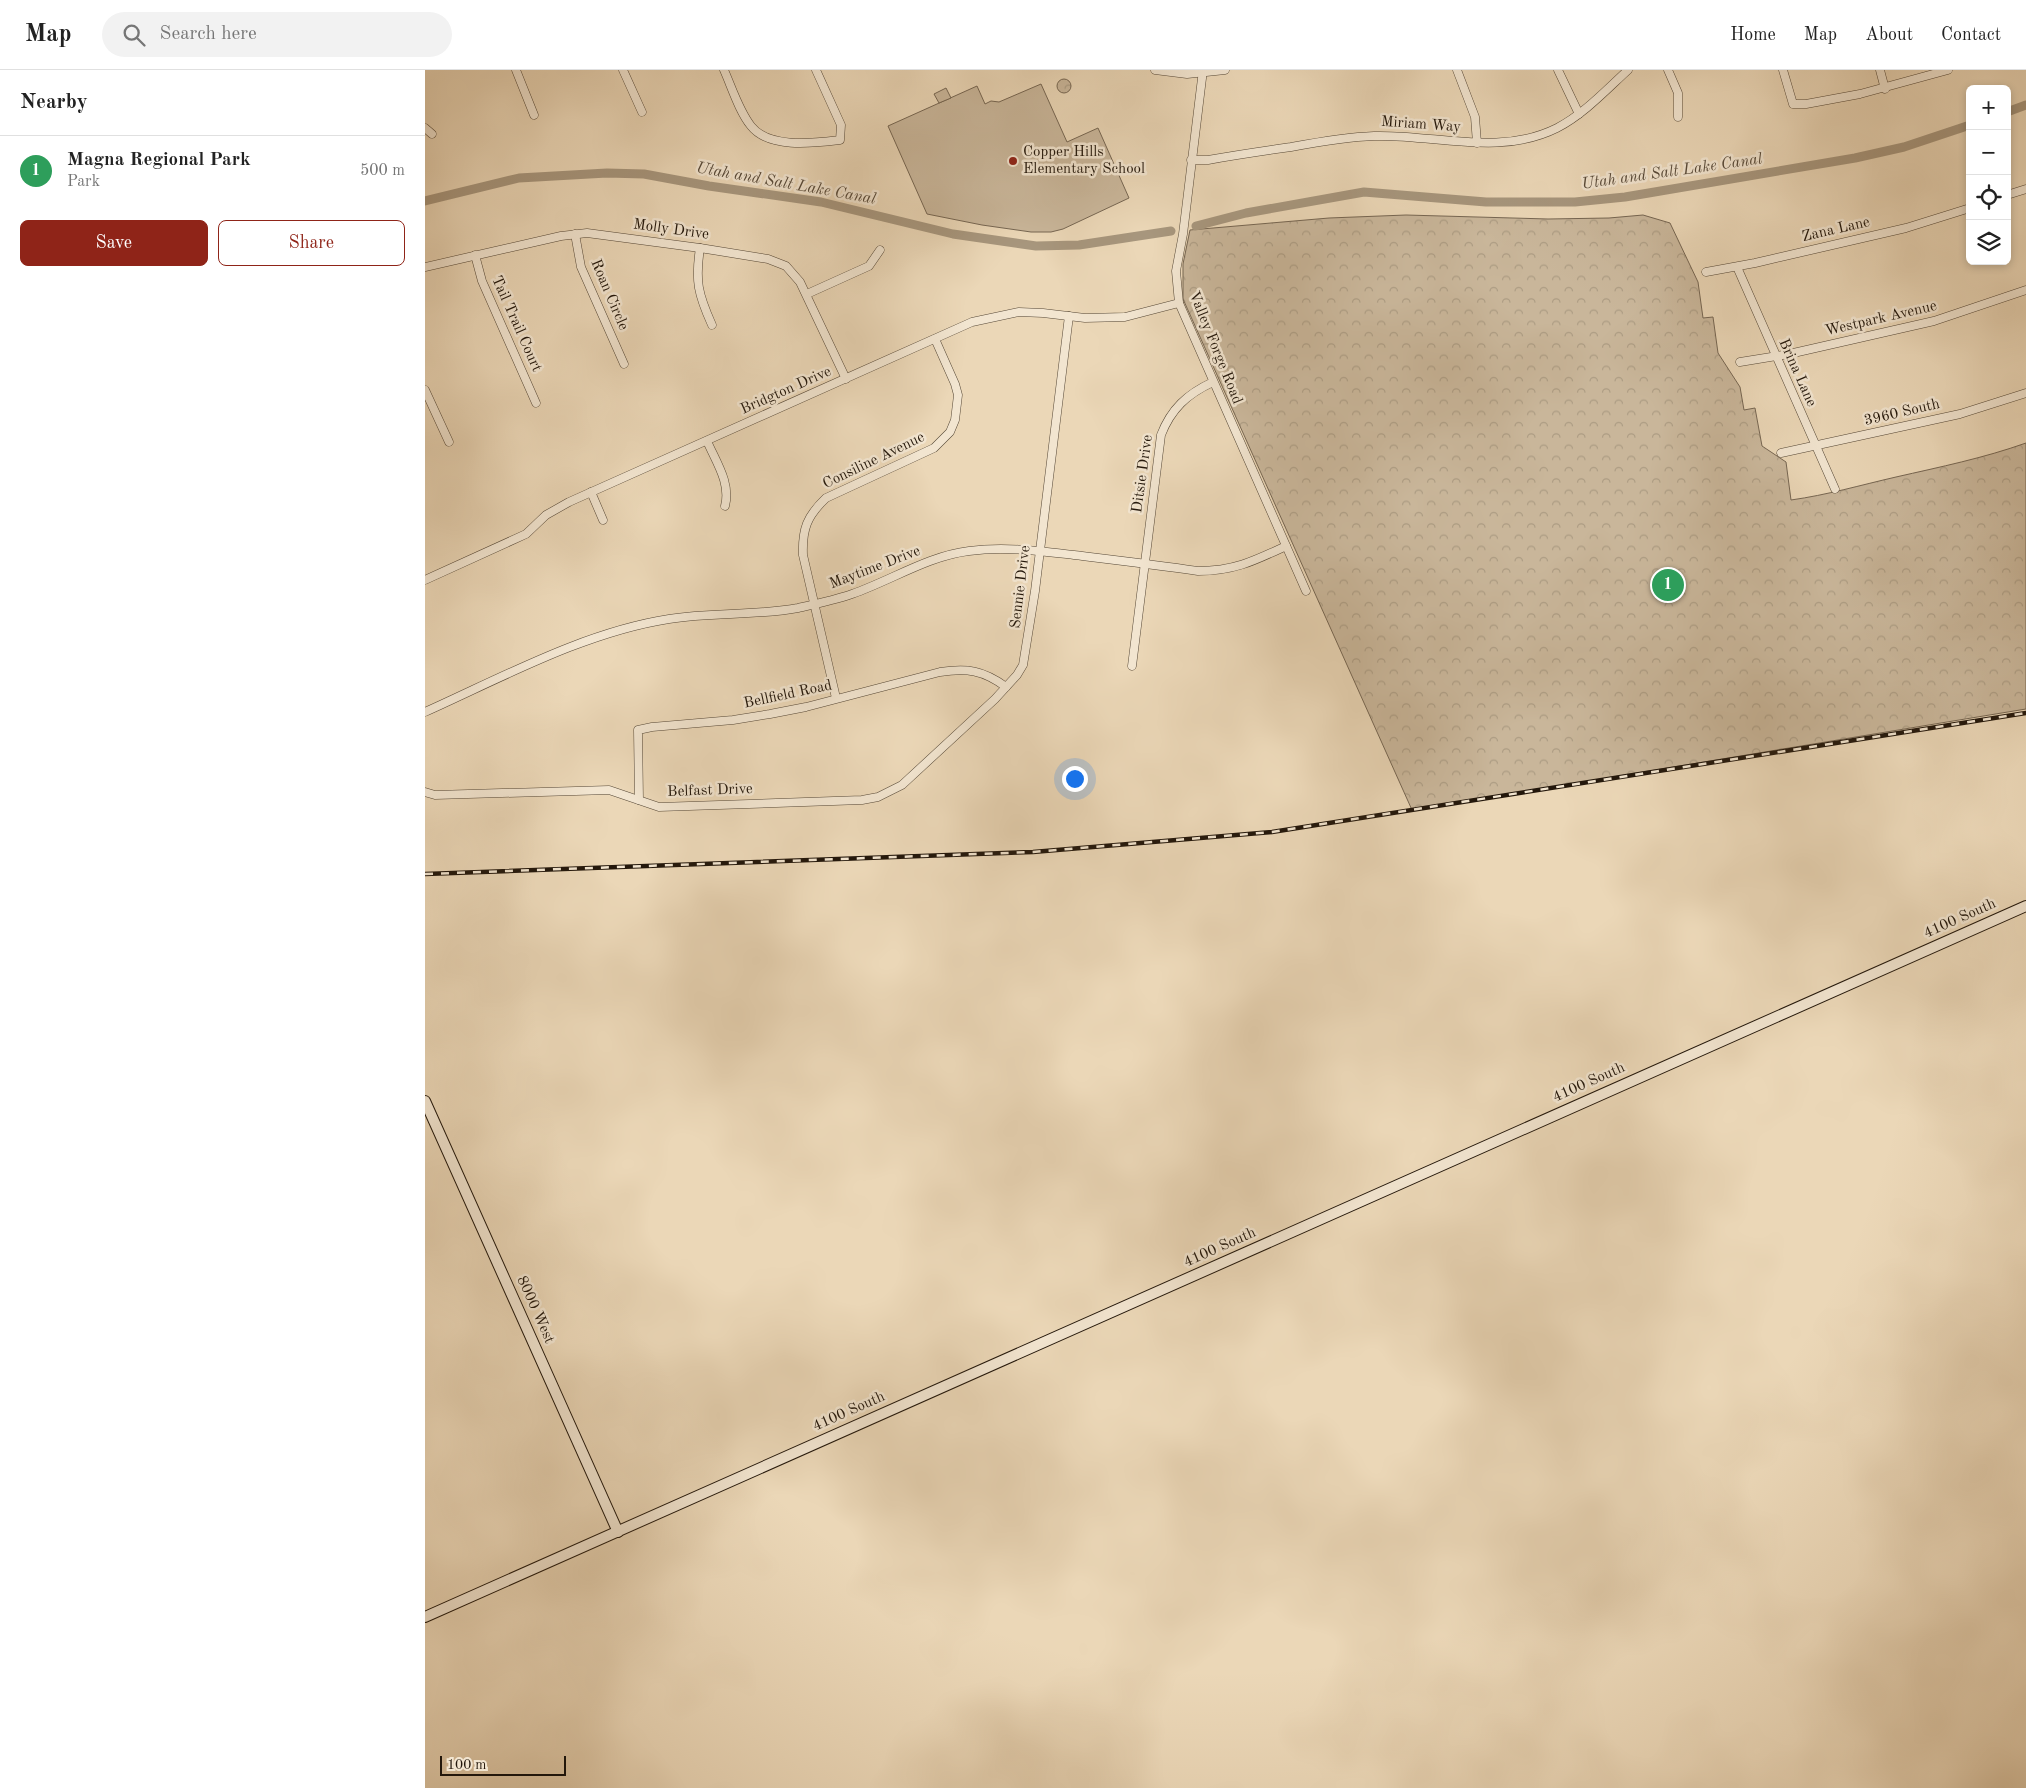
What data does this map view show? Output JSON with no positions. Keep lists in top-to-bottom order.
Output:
{
  "streets": {
    "main road": ["4100 South", "8000 West"],
    "street": [
      "Miriam Way",
      "Molly Drive",
      "Zana Lane",
      "Roan Circle",
      "Westpark Avenue",
      "Tail Trail Court",
      "Valley Forge Road",
      "Brina Lane",
      "Bridgton Drive",
      "3960 South",
      "Consiline Avenue",
      "Ditsie Drive",
      "Maytime Drive",
      "Sennie Drive",
      "Bellfield Road",
      "Belfast Drive"
    ]
  },
  "crossings": [
    ["Miriam Way", "Valley Forge Road"],
    ["Molly Drive", "Roan Circle"],
    ["Molly Drive", "Tail Trail Court"],
    ["Molly Drive", "Bridgton Drive"],
    ["Zana Lane", "Brina Lane"],
    ["Westpark Avenue", "Brina Lane"],
    ["Valley Forge Road", "Bridgton Drive"],
    ["Valley Forge Road", "Ditsie Drive"],
    ["Valley Forge Road", "Maytime Drive"],
    ["Brina Lane", "3960 South"],
    ["Bridgton Drive", "Consiline Avenue"],
    ["Bridgton Drive", "Sennie Drive"],
    ["Consiline Avenue", "Maytime Drive"],
    ["Consiline Avenue", "Bellfield Road"],
    ["Ditsie Drive", "Maytime Drive"],
    ["Maytime Drive", "Sennie Drive"],
    ["Sennie Drive", "Bellfield Road"],
    ["Sennie Drive", "Belfast Drive"],
    ["Bellfield Road", "Belfast Drive"],
    ["4100 South", "8000 West"]
  ],
  "water": ["Utah and Salt Lake Canal"],
  "places": ["Copper Hills Elementary School"],
  "scale_bar": "100 m",
  "page": {
    "header": "Map",
    "search": "Search here",
    "nav": [
      "Home",
      "Map",
      "About",
      "Contact"
    ],
    "heading": "Nearby",
    "map_buttons": ["+", "−"],
    "list": [
      {
        "mark": "1",
        "name": "Magna Regional Park",
        "note": "Park",
        "value": "500 m"
      }
    ],
    "buttons": ["Save", "Share"],
    "pins": "1",
    "scale": "100 m"
  }
}
